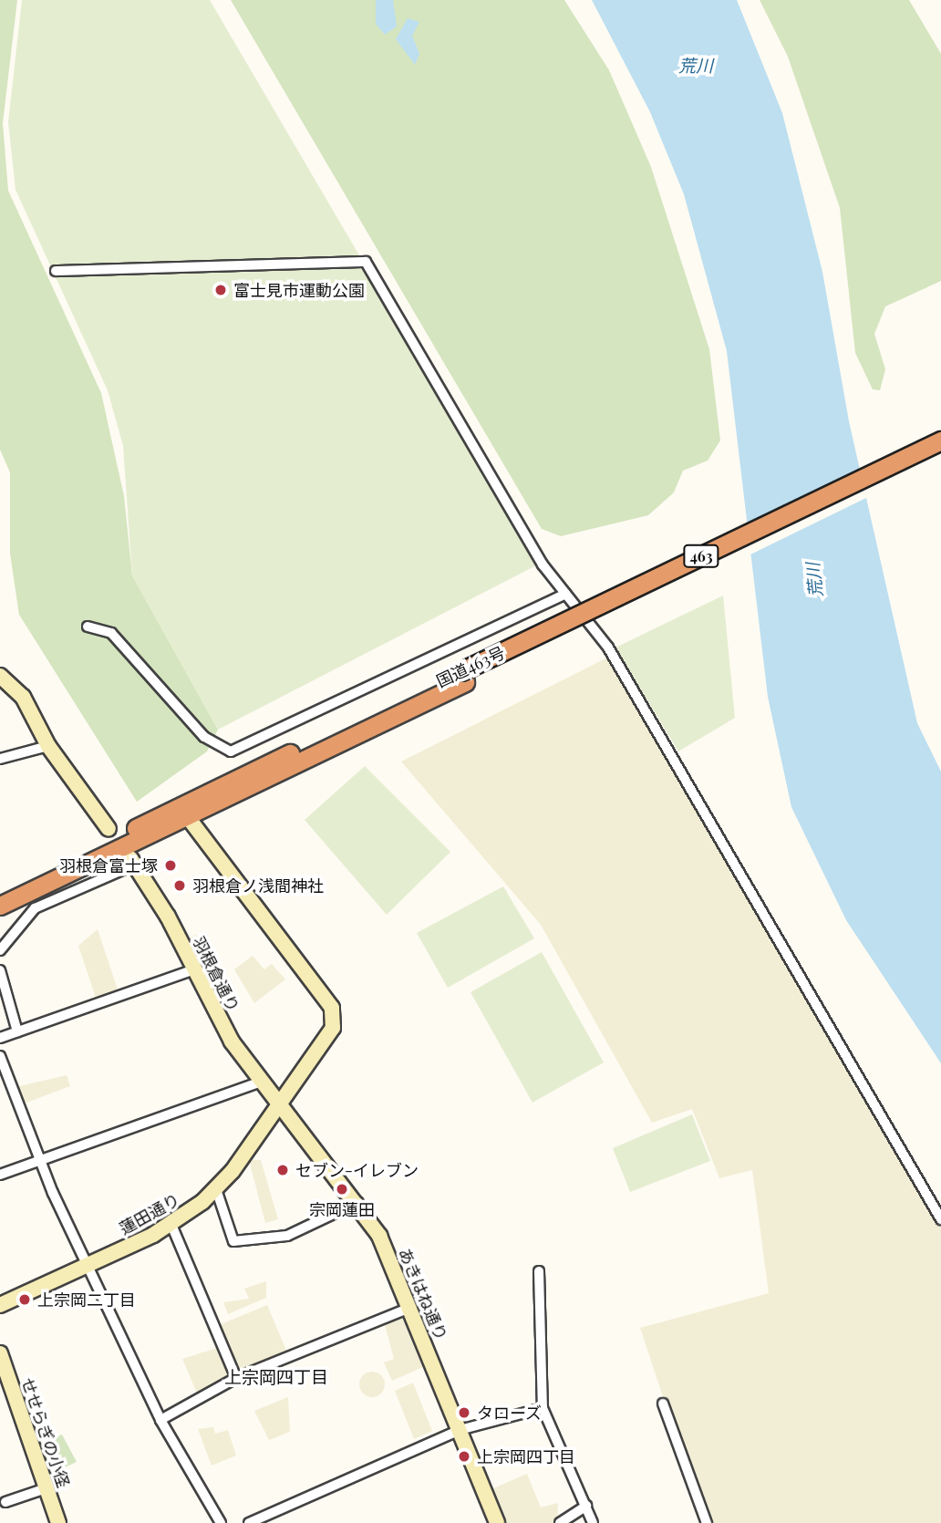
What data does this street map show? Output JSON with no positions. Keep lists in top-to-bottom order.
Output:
{
  "streets": {
    "highway": ["463", "国道463号"],
    "street": [
      "羽根倉通り",
      "蓮田通り",
      "あきはね通り",
      "せせらぎの小径"
    ]
  },
  "crossings": [
    ["国道463号", "蓮田通り"],
    ["羽根倉通り", "蓮田通り"],
    ["羽根倉通り", "あきはね通り"],
    ["蓮田通り", "あきはね通り"]
  ],
  "districts": ["上宗岡四丁目"],
  "water": ["荒川"],
  "places": [
    "富士見市運動公園",
    "羽根倉富士塚",
    "羽根倉ノ浅間神社",
    "セブン-イレブン",
    "宗岡蓮田",
    "上宗岡二丁目",
    "タローズ",
    "上宗岡四丁目"
  ]
}
